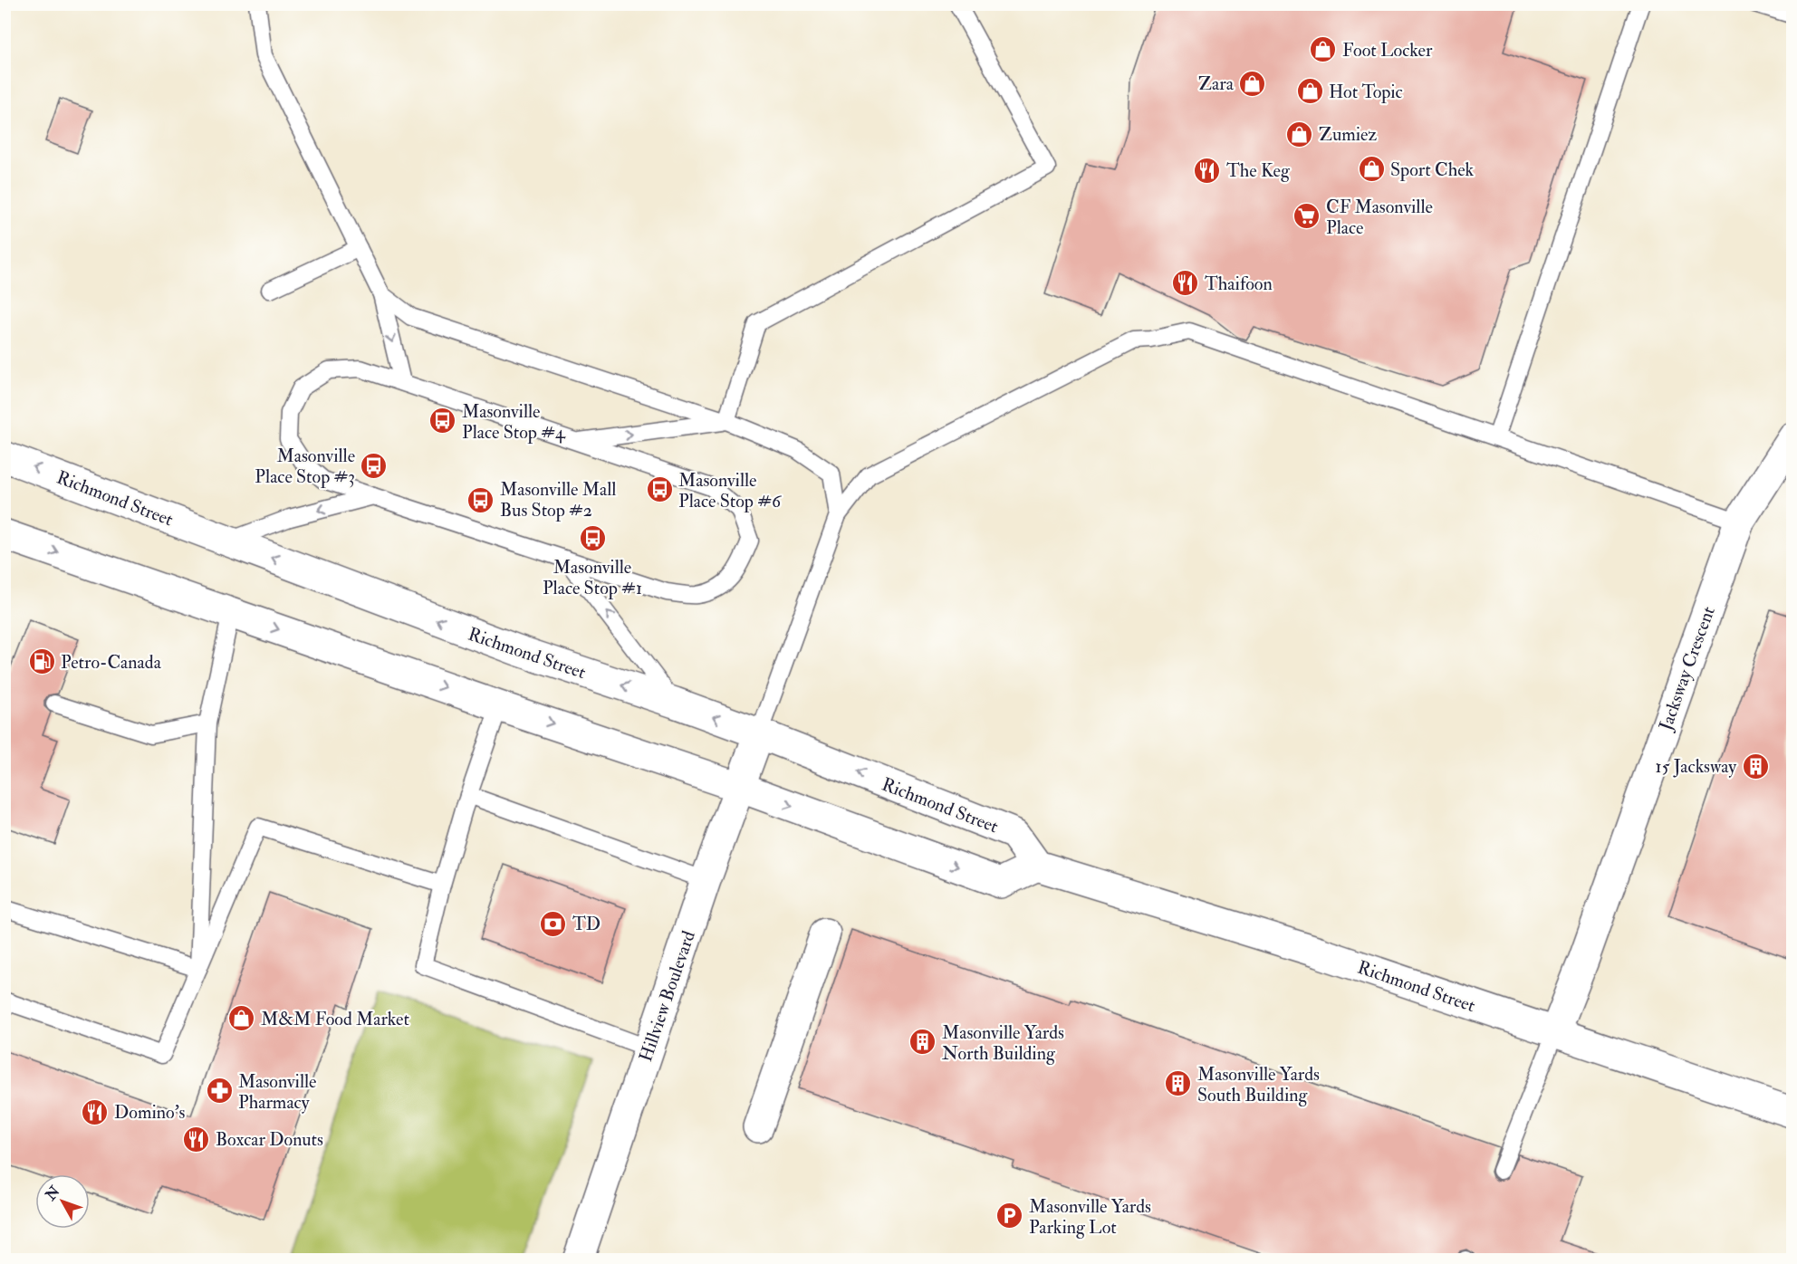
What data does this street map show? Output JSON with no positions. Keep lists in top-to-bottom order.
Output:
{
  "streets": {
    "main road": ["Richmond Street", "Jacksway Crescent", "Hillview Boulevard"]
  },
  "crossings": [
    ["Richmond Street", "Jacksway Crescent"],
    ["Richmond Street", "Hillview Boulevard"]
  ],
  "places": {
    "shop": [
      "Foot Locker",
      "Zara",
      "Hot Topic",
      "Zumiez",
      "Sport Chek",
      "M&M Food Market"
    ],
    "restaurant": [
      "The Keg",
      "Thaifoon",
      "Domino's",
      "Boxcar Donuts"
    ],
    "supermarket": ["CF Masonville Place"],
    "bus stop": [
      "Masonville Place Stop #4",
      "Masonville Place Stop #3",
      "Masonville Place Stop #6",
      "Masonville Mall Bus Stop #2",
      "Masonville Place Stop #1"
    ],
    "fuel station": ["Petro-Canada"],
    "building": ["15 Jacksway", "Masonville Yards North Building", "Masonville Yards South Building"],
    "bank": ["TD"],
    "pharmacy": ["Masonville Pharmacy"],
    "parking": ["Masonville Yards Parking Lot"]
  },
  "north": "top left"
}
